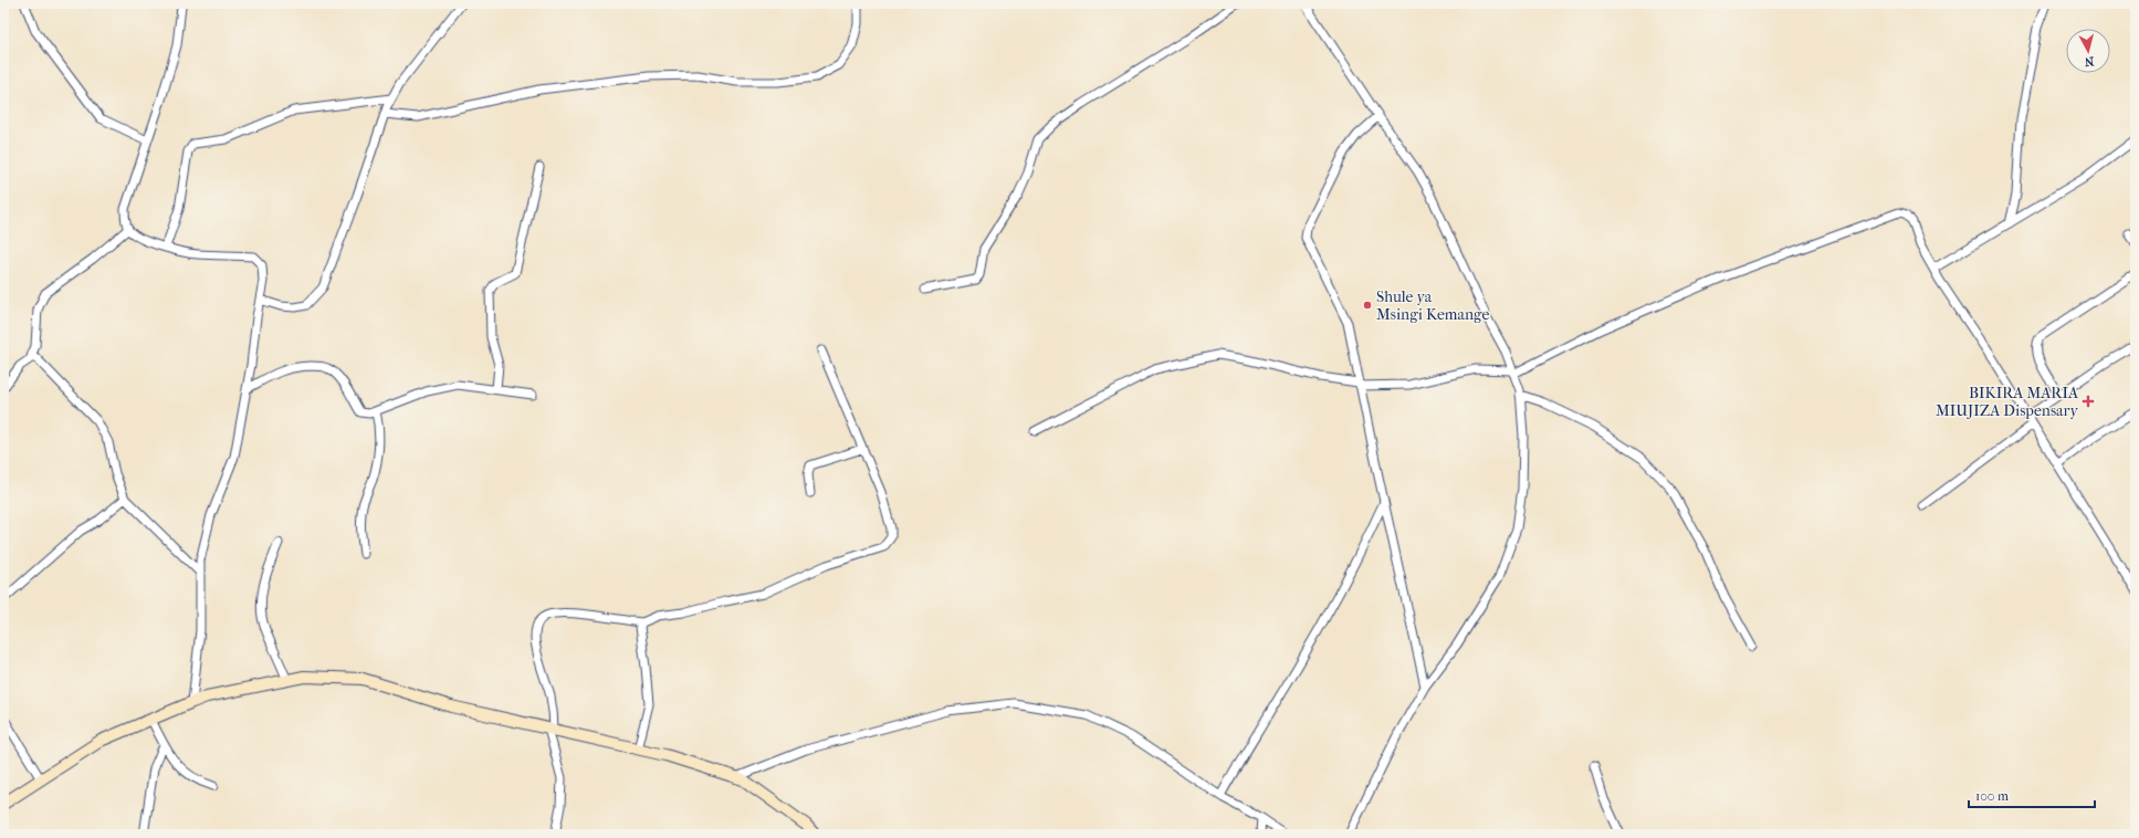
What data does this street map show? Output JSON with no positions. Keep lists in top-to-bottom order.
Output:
{
  "places": {
    "other": ["Shule ya Msingi Kemange"],
    "health": ["BIKIRA MARIA MIUJIZA Dispensary"]
  },
  "scale_bar": "100 m",
  "north": "bottom"
}
